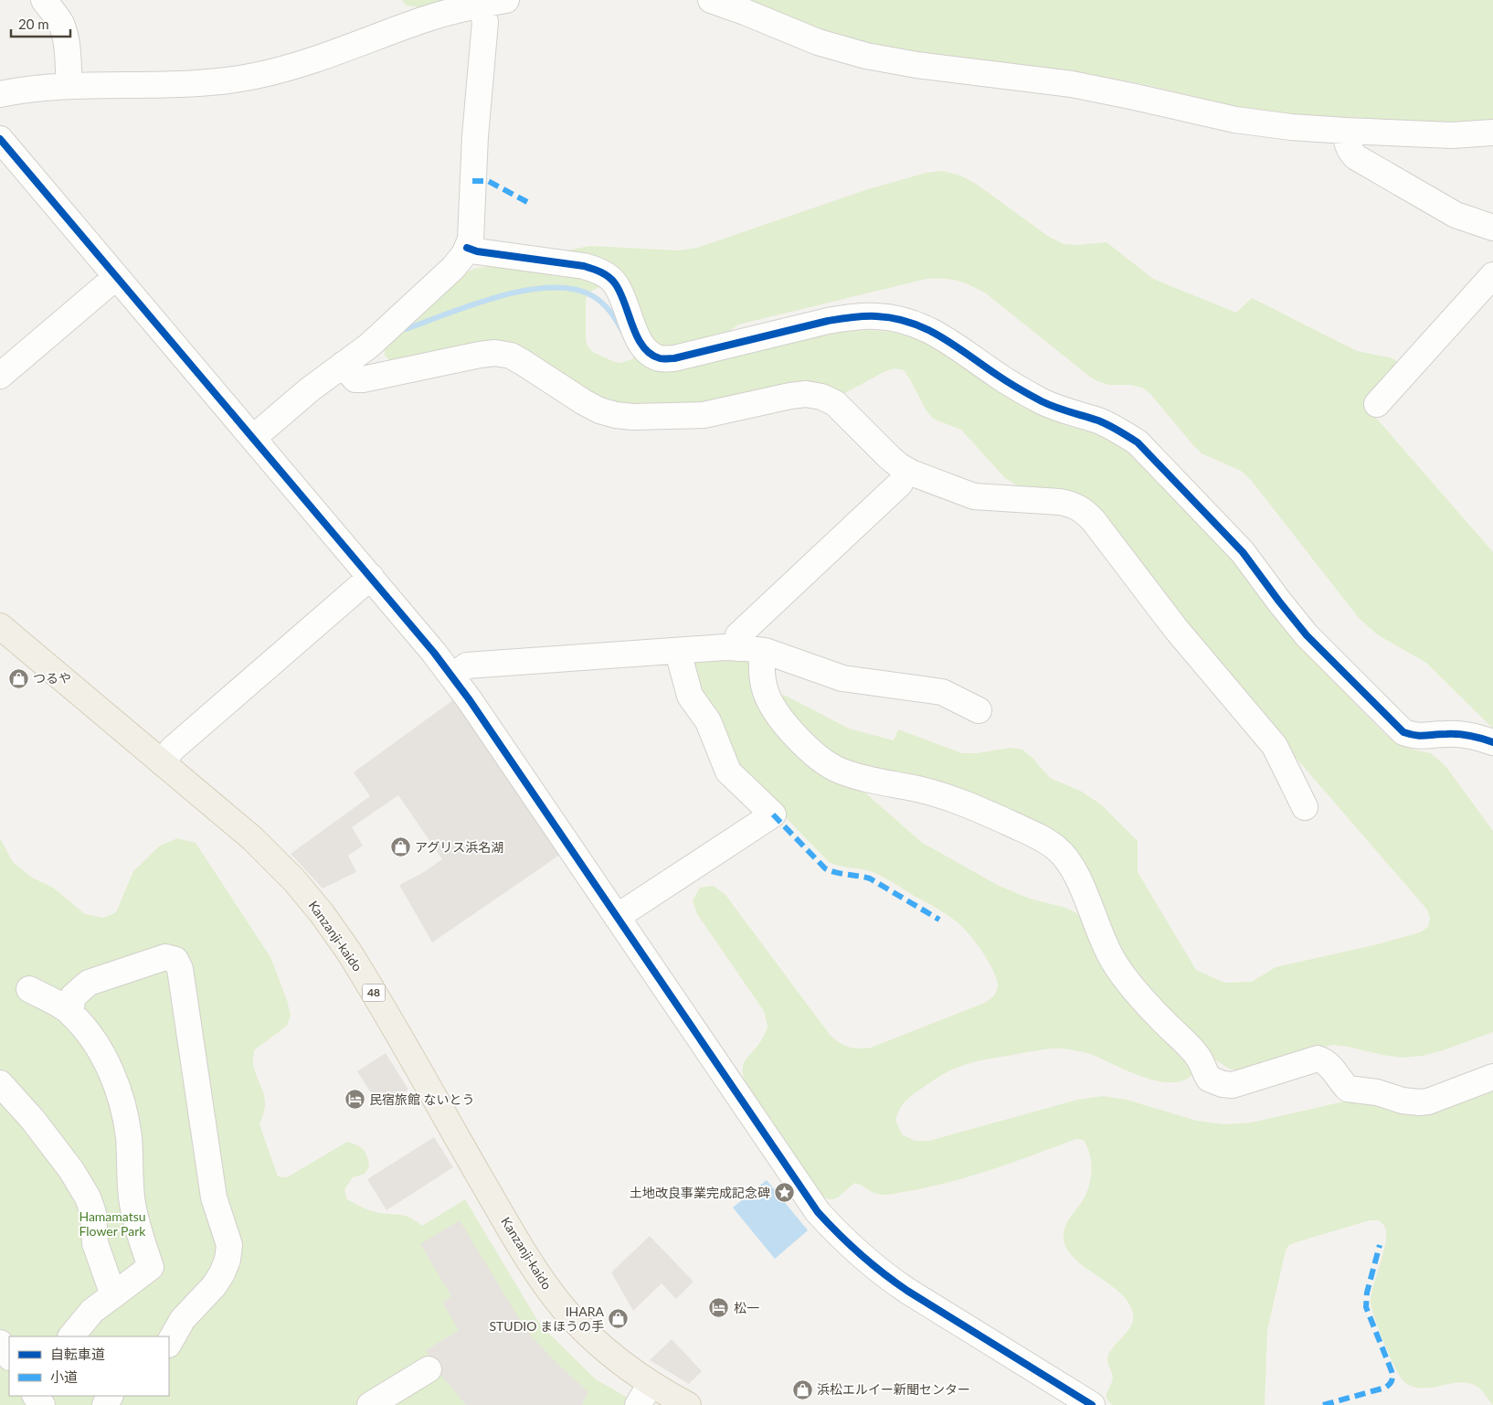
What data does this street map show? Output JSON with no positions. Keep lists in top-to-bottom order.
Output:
{
  "streets": {
    "main road": ["Kanzanji-kaido", "48"]
  },
  "parks": ["Hamamatsu Flower Park"],
  "places": {
    "shop": [
      "つるや",
      "アグリス浜名湖",
      "IHARA STUDIO まほうの手",
      "浜松エルイー新聞センター"
    ],
    "hotel": ["民宿旅館 ないとう", "松一"],
    "place": ["土地改良事業完成記念碑"]
  },
  "legend": ["自転車道", "小道"],
  "scale_bar": "20 m"
}
